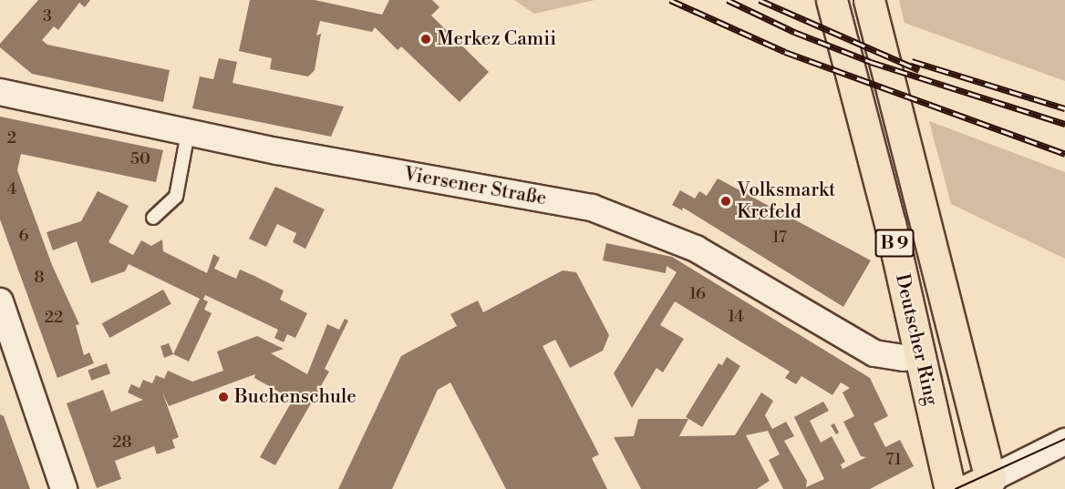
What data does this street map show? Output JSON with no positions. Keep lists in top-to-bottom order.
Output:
{
  "streets": {
    "main road": ["B 9", "Deutscher Ring"],
    "street": ["Viersener Straße"]
  },
  "crossings": [
    ["Viersener Straße", "Deutscher Ring"]
  ],
  "places": ["Merkez Camii", "Volksmarkt Krefeld", "Buchenschule"],
  "house_numbers": [
    "3",
    "2",
    "50",
    "4",
    "6",
    "17",
    "8",
    "16",
    "14",
    "22",
    "28",
    "71"
  ]
}
